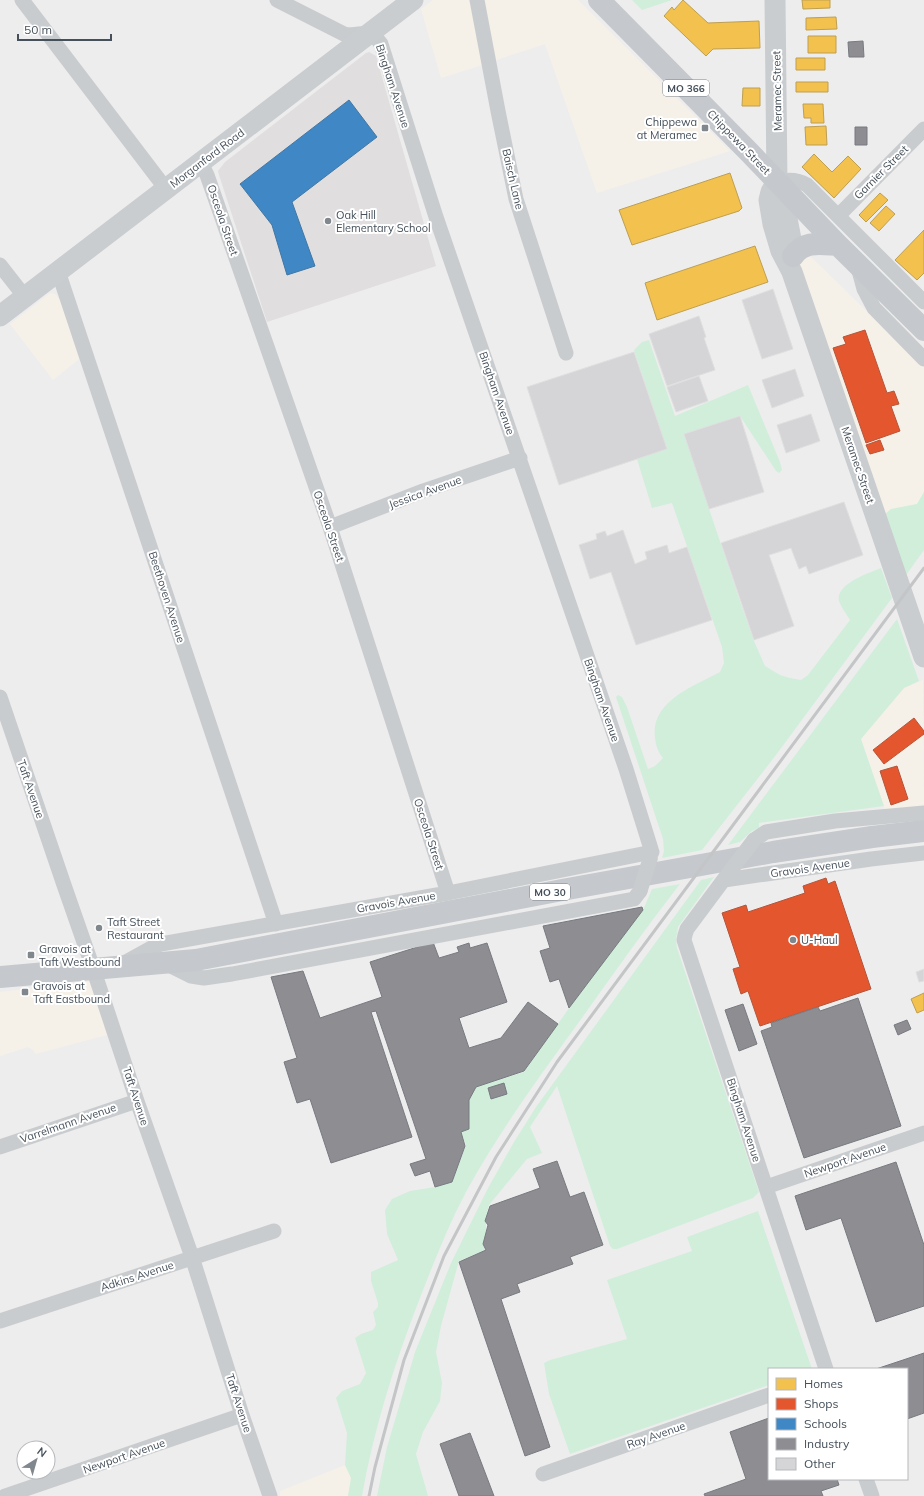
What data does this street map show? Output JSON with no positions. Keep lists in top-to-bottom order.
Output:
{
  "streets": {
    "main road": [
      "MO 366",
      "Chippewa Street",
      "Gravois Avenue",
      "MO 30"
    ],
    "street": [
      "Bingham Avenue",
      "Meramec Street",
      "Morganford Road",
      "Garnier Street",
      "Baisch Lane",
      "Osceola Street",
      "Jessica Avenue",
      "Beethoven Avenue",
      "Taft Avenue",
      "Varrelmann Avenue",
      "Newport Avenue",
      "Adkins Avenue",
      "Ray Avenue"
    ]
  },
  "crossings": [
    ["Bingham Avenue", "Morganford Road"],
    ["Bingham Avenue", "Jessica Avenue"],
    ["Bingham Avenue", "Gravois Avenue"],
    ["Bingham Avenue", "Newport Avenue"],
    ["Meramec Street", "Chippewa Street"],
    ["Chippewa Street", "Garnier Street"],
    ["Morganford Road", "Osceola Street"],
    ["Morganford Road", "Beethoven Avenue"],
    ["Osceola Street", "Jessica Avenue"],
    ["Osceola Street", "Gravois Avenue"],
    ["Beethoven Avenue", "Gravois Avenue"],
    ["Taft Avenue", "Gravois Avenue"],
    ["Taft Avenue", "Varrelmann Avenue"],
    ["Taft Avenue", "Newport Avenue"],
    ["Taft Avenue", "Adkins Avenue"]
  ],
  "places": {
    "transit": ["Chippewa at Meramec", "Gravois at Taft Westbound", "Gravois at Taft Eastbound"],
    "other": ["Oak Hill Elementary School", "Taft Street Restaurant", "U-Haul"]
  },
  "legend": [
    "Homes",
    "Shops",
    "Schools",
    "Industry",
    "Other"
  ],
  "scale_bar": "50 m",
  "north": "top right"
}
